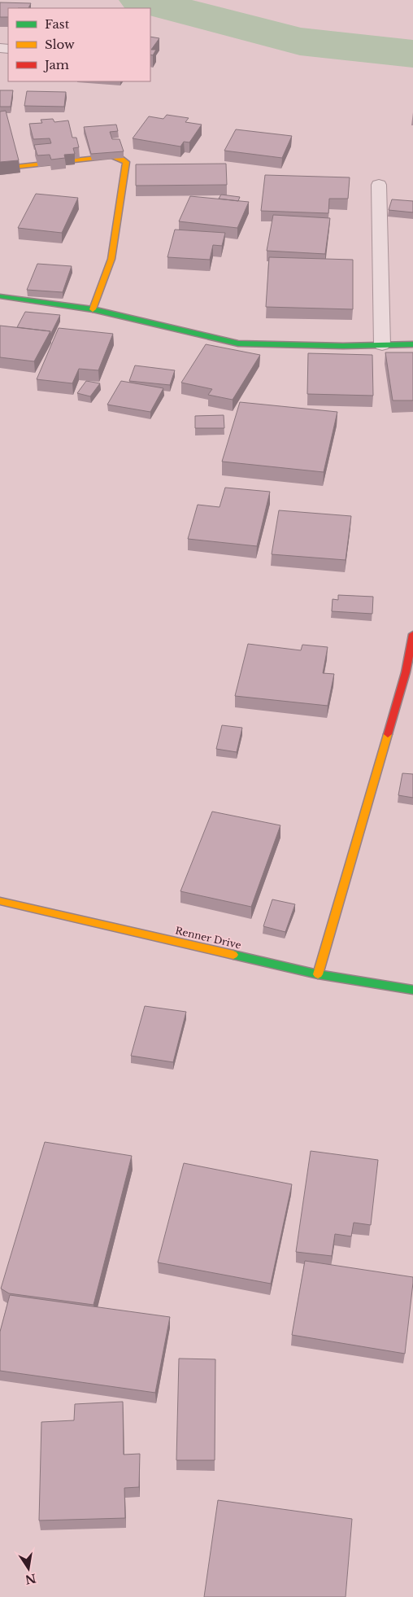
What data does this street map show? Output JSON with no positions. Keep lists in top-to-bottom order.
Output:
{
  "streets": {
    "street": ["Renner Drive"]
  },
  "legend": ["Fast", "Slow", "Jam"],
  "north": "bottom"
}
